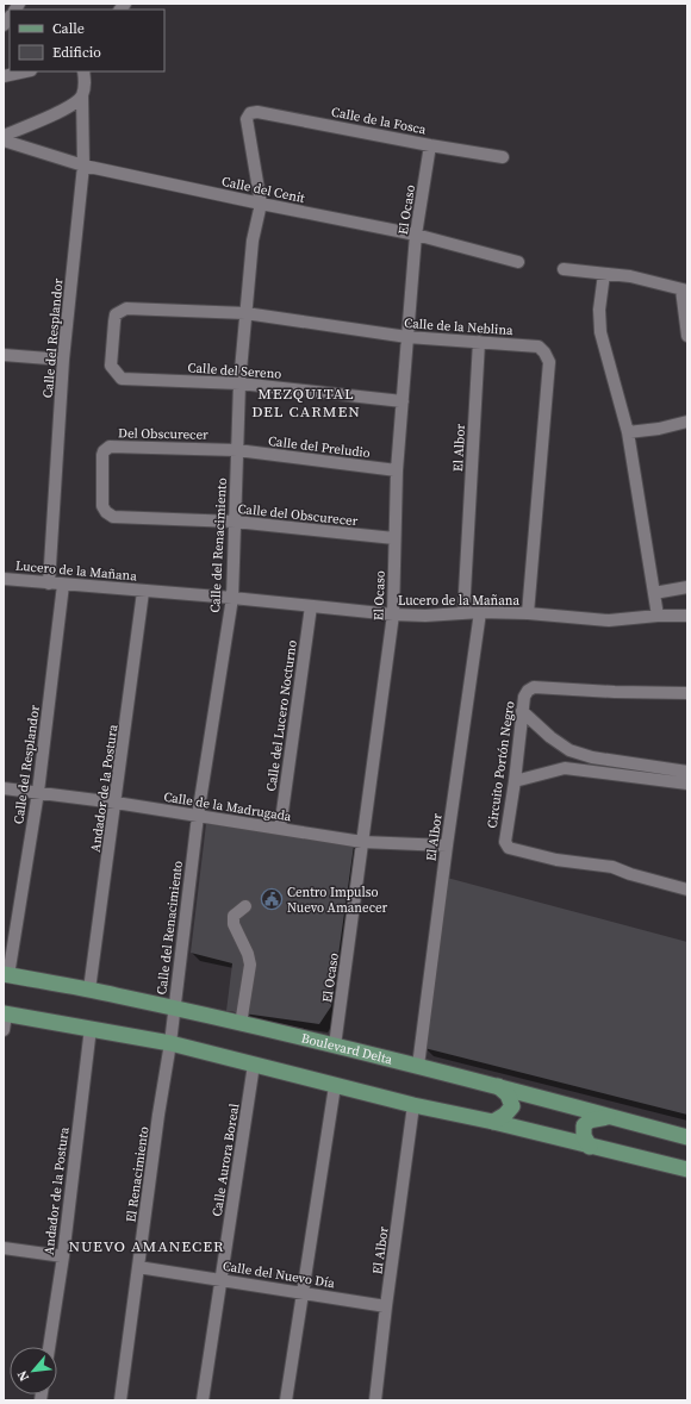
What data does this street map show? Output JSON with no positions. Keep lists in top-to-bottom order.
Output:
{
  "streets": {
    "main road": ["Boulevard Delta"],
    "street": [
      "Calle de la Fosca",
      "Calle del Cenit",
      "El Ocaso",
      "Calle de la Neblina",
      "Calle del Resplandor",
      "Calle del Sereno",
      "Del Obscurecer",
      "Calle del Preludio",
      "El Albor",
      "Calle del Obscurecer",
      "Calle del Renacimiento",
      "Lucero de la Mañana",
      "Calle del Lucero Nocturno",
      "Circuito Portón Negro",
      "Andador de la Postura",
      "Calle de la Madrugada",
      "Calle Aurora Boreal",
      "El Renacimiento",
      "Calle del Nuevo Día"
    ]
  },
  "crossings": [
    ["Calle de la Fosca", "El Ocaso"],
    ["Calle de la Fosca", "Calle del Renacimiento"],
    ["Calle del Cenit", "El Ocaso"],
    ["Calle del Cenit", "Calle del Resplandor"],
    ["Calle del Cenit", "Calle del Renacimiento"],
    ["El Ocaso", "Calle de la Neblina"],
    ["El Ocaso", "Calle del Sereno"],
    ["El Ocaso", "Calle del Preludio"],
    ["El Ocaso", "Calle del Obscurecer"],
    ["El Ocaso", "Lucero de la Mañana"],
    ["El Ocaso", "Calle de la Madrugada"],
    ["El Ocaso", "Boulevard Delta"],
    ["Calle de la Neblina", "Calle del Sereno"],
    ["Calle de la Neblina", "El Albor"],
    ["Calle de la Neblina", "Calle del Renacimiento"],
    ["Calle de la Neblina", "Lucero de la Mañana"],
    ["Calle del Resplandor", "Lucero de la Mañana"],
    ["Calle del Resplandor", "Calle de la Madrugada"],
    ["Calle del Resplandor", "Boulevard Delta"],
    ["Calle del Sereno", "Calle del Renacimiento"],
    ["Del Obscurecer", "Calle del Preludio"],
    ["Del Obscurecer", "Calle del Obscurecer"],
    ["Del Obscurecer", "Calle del Renacimiento"],
    ["Calle del Preludio", "Calle del Renacimiento"],
    ["El Albor", "Lucero de la Mañana"],
    ["El Albor", "Calle de la Madrugada"],
    ["El Albor", "Boulevard Delta"],
    ["El Albor", "Calle del Nuevo Día"],
    ["Calle del Obscurecer", "Calle del Renacimiento"],
    ["Calle del Renacimiento", "Lucero de la Mañana"],
    ["Calle del Renacimiento", "Calle de la Madrugada"],
    ["Calle del Renacimiento", "Boulevard Delta"],
    ["Calle del Renacimiento", "El Renacimiento"],
    ["Lucero de la Mañana", "Calle del Lucero Nocturno"],
    ["Lucero de la Mañana", "Andador de la Postura"],
    ["Calle del Lucero Nocturno", "Calle de la Madrugada"],
    ["Andador de la Postura", "Calle de la Madrugada"],
    ["Andador de la Postura", "Boulevard Delta"],
    ["Boulevard Delta", "El Renacimiento"],
    ["Calle Aurora Boreal", "Calle del Nuevo Día"],
    ["El Renacimiento", "Calle del Nuevo Día"]
  ],
  "districts": ["MEZQUITAL DEL CARMEN", "NUEVO AMANECER"],
  "places": {
    "public building": ["Centro Impulso Nuevo Amanecer"]
  },
  "legend": ["Calle", "Edificio"],
  "north": "bottom left"
}
